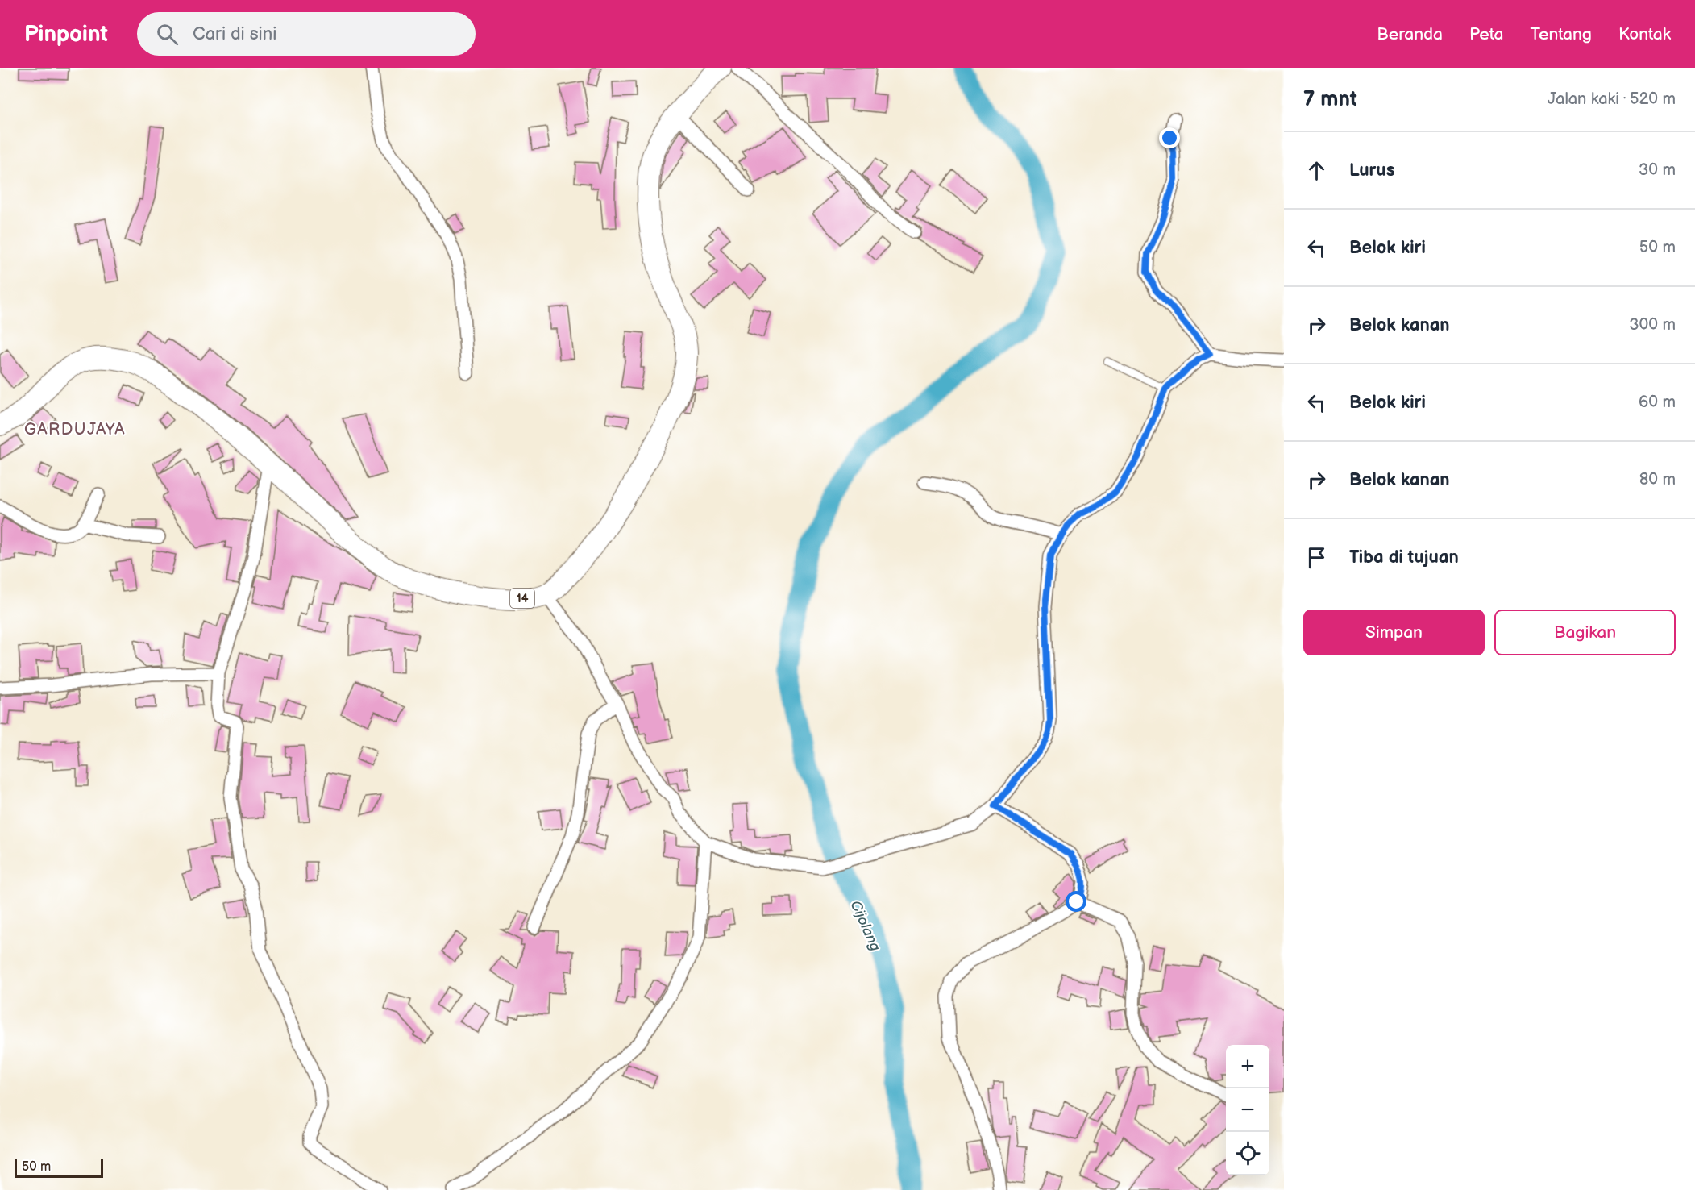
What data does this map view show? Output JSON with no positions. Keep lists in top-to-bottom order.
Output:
{
  "streets": {
    "highway": ["14"]
  },
  "districts": ["GARDUJAYA"],
  "water": ["Cijolang"],
  "scale_bar": "50 m",
  "page": {
    "header": "Pinpoint",
    "search": "Cari di sini",
    "nav": [
      "Beranda",
      "Peta",
      "Tentang",
      "Kontak"
    ],
    "heading": ["7 mnt", "Jalan kaki · 520 m"],
    "list": [
      ["Lurus", "30 m"],
      ["Belok kiri", "50 m"],
      ["Belok kanan", "300 m"],
      ["Belok kiri", "60 m"],
      ["Belok kanan", "80 m"],
      "Tiba di tujuan"
    ],
    "buttons": ["Simpan", "Bagikan"],
    "map_buttons": ["+", "−"],
    "scale": "50 m"
  }
}
